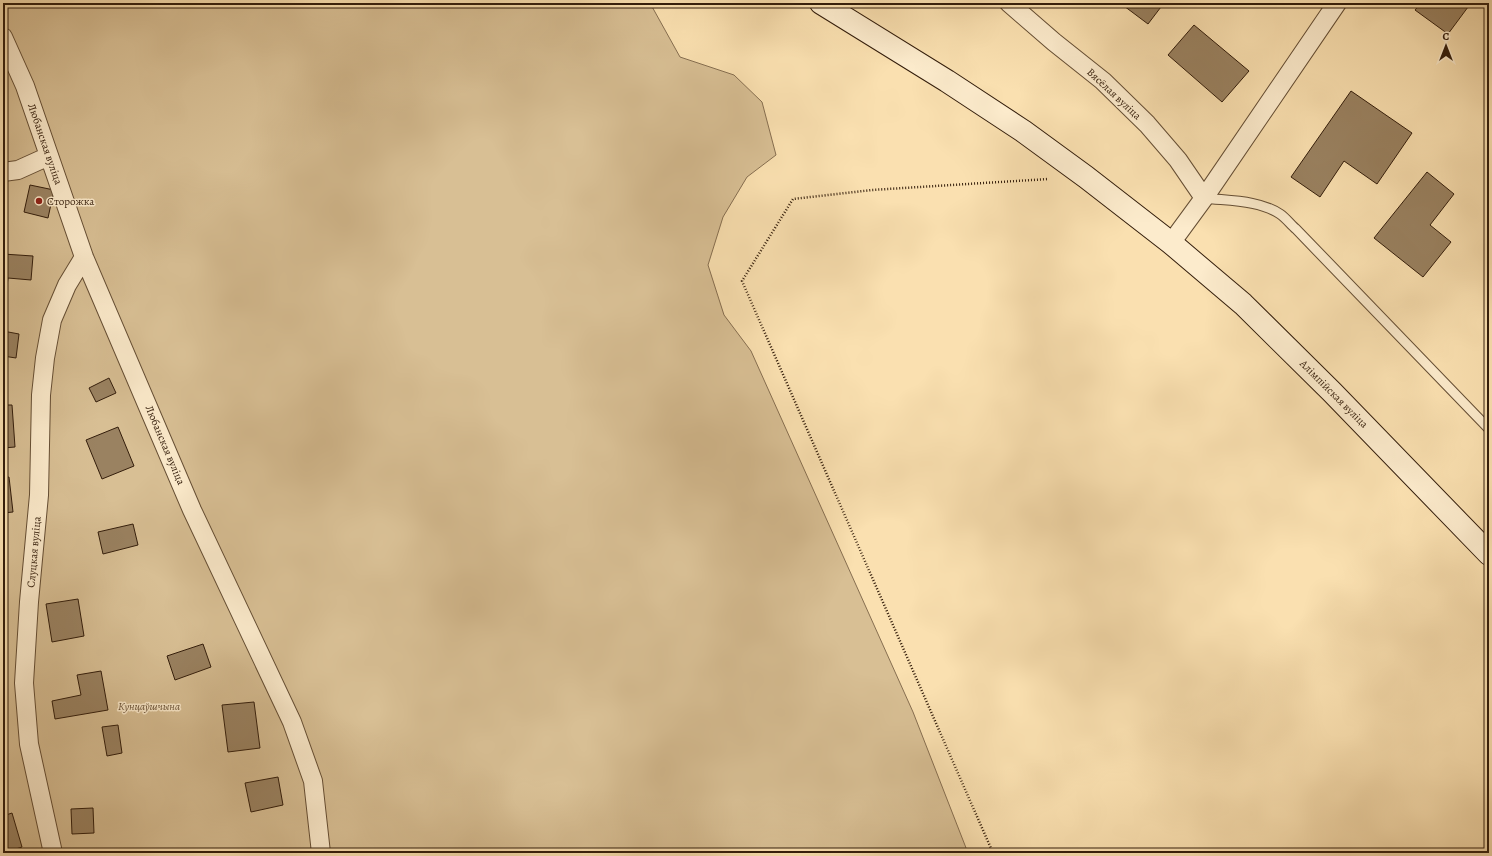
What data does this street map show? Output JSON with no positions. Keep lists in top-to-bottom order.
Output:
{
  "streets": {
    "street": [
      "Вясёлая вуліца",
      "Любанская вуліца",
      "Алімпійская вуліца",
      "Слуцкая вуліца"
    ]
  },
  "crossings": [
    ["Любанская вуліца", "Слуцкая вуліца"]
  ],
  "parks": ["Кунцаўшчына"],
  "places": ["Сторожка"],
  "north": "top"
}
